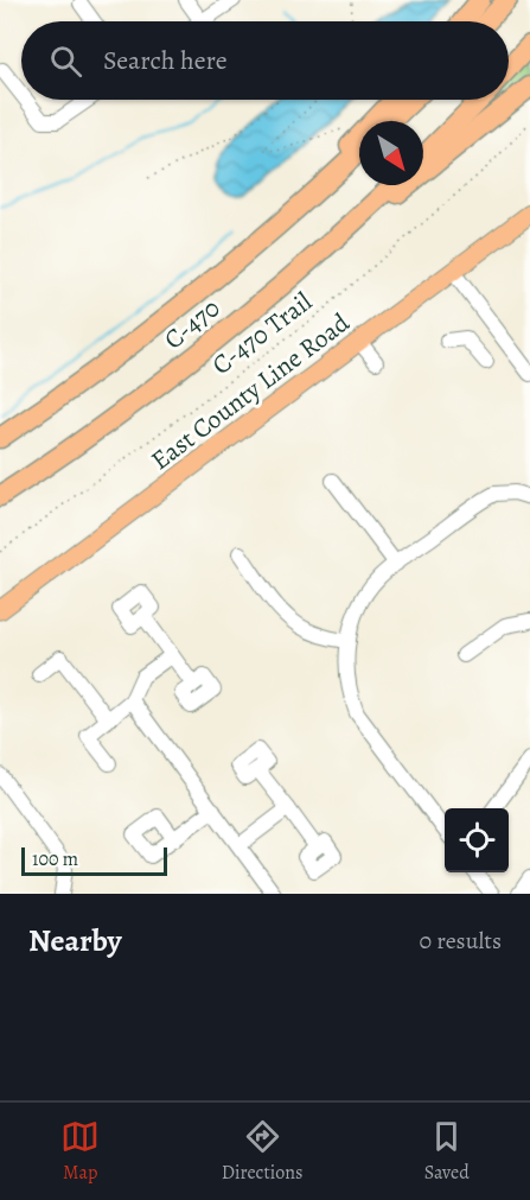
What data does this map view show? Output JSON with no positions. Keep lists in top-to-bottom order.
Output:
{
  "streets": {
    "highway": ["C-470"],
    "main road": ["East County Line Road"],
    "path": ["C-470 Trail"]
  },
  "scale_bar": "100 m",
  "north": "bottom right",
  "page": {
    "search": "Search here",
    "scale": "100 m",
    "heading": ["Nearby", "0 results"],
    "nav": ["Map", "Directions", "Saved"]
  }
}
